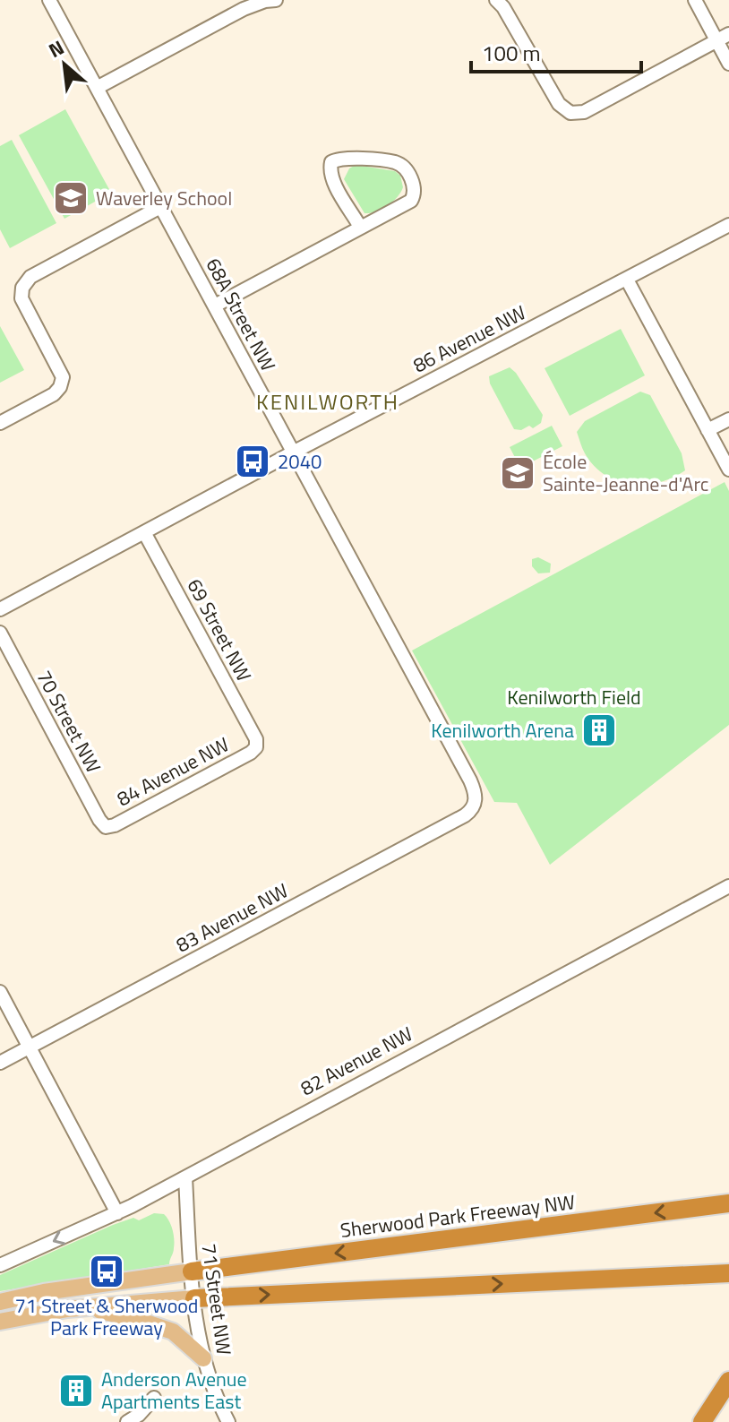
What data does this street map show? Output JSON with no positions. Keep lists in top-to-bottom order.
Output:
{
  "streets": {
    "highway": ["Sherwood Park Freeway NW"],
    "street": [
      "68A Street NW",
      "86 Avenue NW",
      "69 Street NW",
      "70 Street NW",
      "84 Avenue NW",
      "83 Avenue NW",
      "82 Avenue NW",
      "71 Street NW"
    ]
  },
  "crossings": [
    ["68A Street NW", "86 Avenue NW"],
    ["68A Street NW", "83 Avenue NW"],
    ["86 Avenue NW", "69 Street NW"],
    ["69 Street NW", "84 Avenue NW"],
    ["70 Street NW", "84 Avenue NW"],
    ["82 Avenue NW", "71 Street NW"],
    ["Sherwood Park Freeway NW", "71 Street NW"]
  ],
  "districts": ["KENILWORTH"],
  "parks": ["Kenilworth Field"],
  "places": {
    "school or university": ["Waverley School", "École Sainte-Jeanne-d'Arc"],
    "bus stop": ["2040", "71 Street & Sherwood Park Freeway"],
    "building": ["Kenilworth Arena", "Anderson Avenue Apartments East"]
  },
  "scale_bar": "100 m",
  "north": "top left"
}
